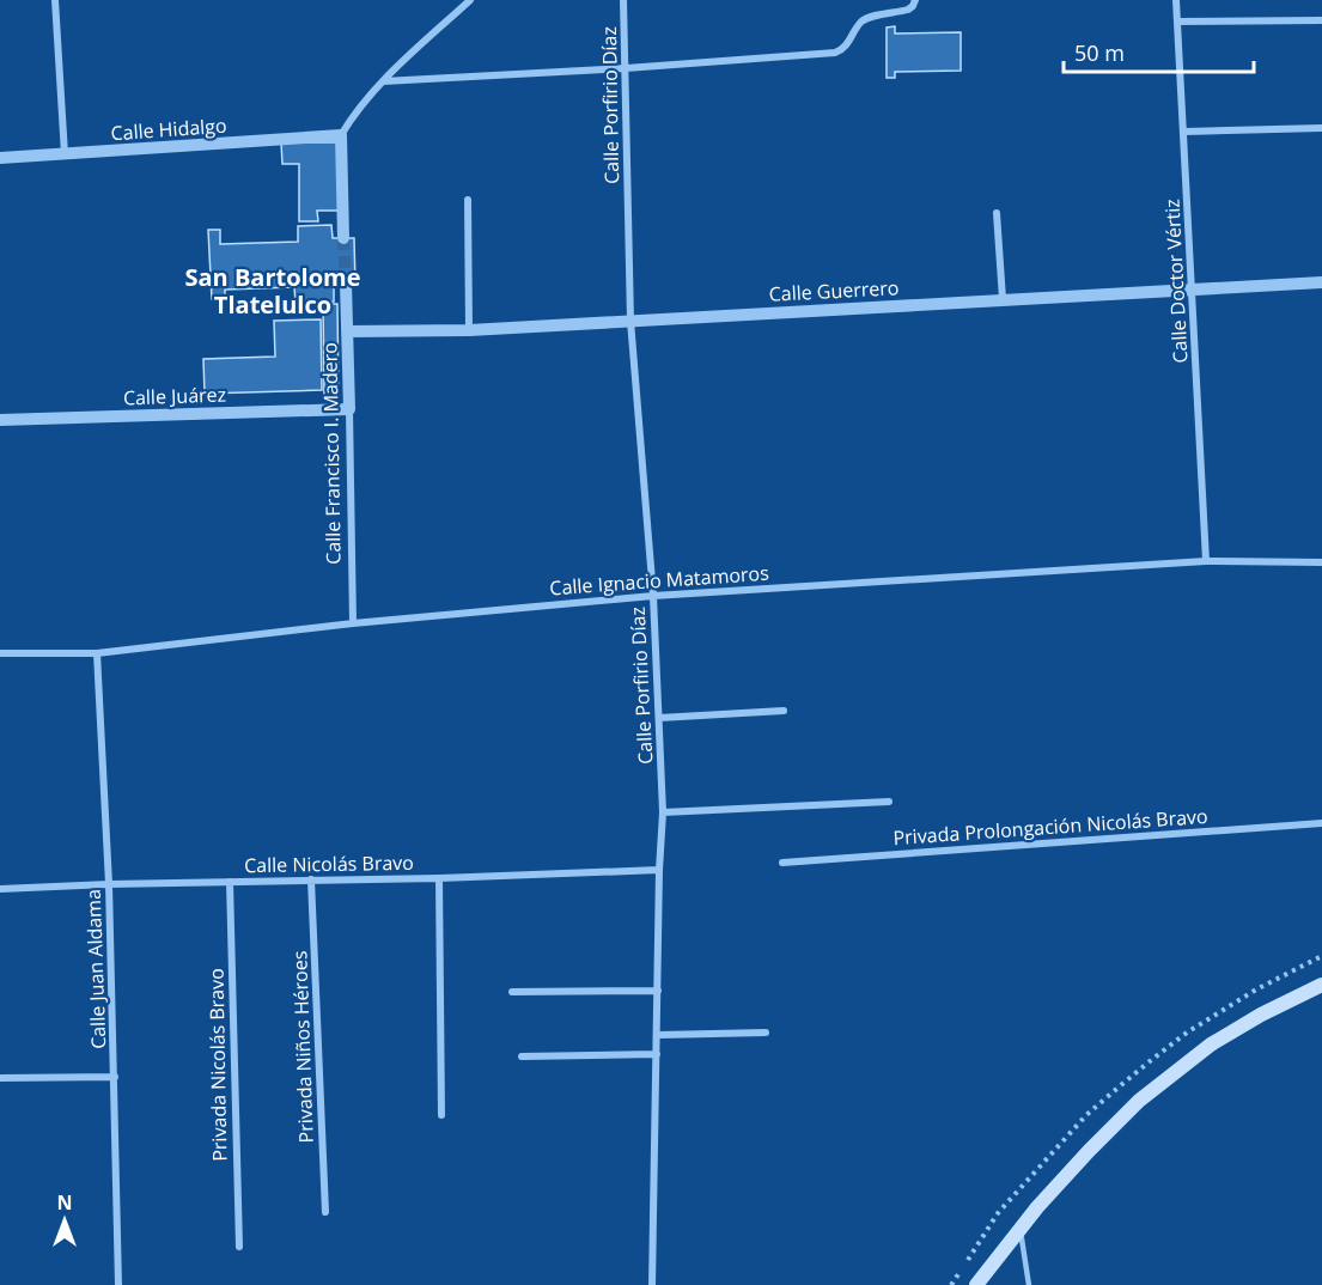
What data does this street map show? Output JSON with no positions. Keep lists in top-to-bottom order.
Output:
{
  "streets": {
    "street": [
      "Calle Porfirio Díaz",
      "Calle Hidalgo",
      "Calle Doctor Vértiz",
      "Calle Guerrero",
      "Calle Juárez",
      "Calle Francisco I. Madero",
      "Calle Ignacio Matamoros",
      "Privada Prolongación Nicolás Bravo",
      "Calle Nicolás Bravo",
      "Calle Juan Aldama",
      "Privada Niños Héroes",
      "Privada Nicolás Bravo"
    ]
  },
  "crossings": [
    ["Calle Porfirio Díaz", "Calle Guerrero"],
    ["Calle Porfirio Díaz", "Calle Ignacio Matamoros"],
    ["Calle Porfirio Díaz", "Calle Nicolás Bravo"],
    ["Calle Doctor Vértiz", "Calle Guerrero"],
    ["Calle Doctor Vértiz", "Calle Ignacio Matamoros"],
    ["Calle Guerrero", "Calle Francisco I. Madero"],
    ["Calle Juárez", "Calle Francisco I. Madero"],
    ["Calle Francisco I. Madero", "Calle Ignacio Matamoros"],
    ["Calle Ignacio Matamoros", "Calle Juan Aldama"],
    ["Calle Nicolás Bravo", "Calle Juan Aldama"],
    ["Calle Nicolás Bravo", "Privada Niños Héroes"],
    ["Calle Nicolás Bravo", "Privada Nicolás Bravo"]
  ],
  "districts": ["San Bartolome Tlatelulco"],
  "scale_bar": "50 m",
  "north": "top"
}
